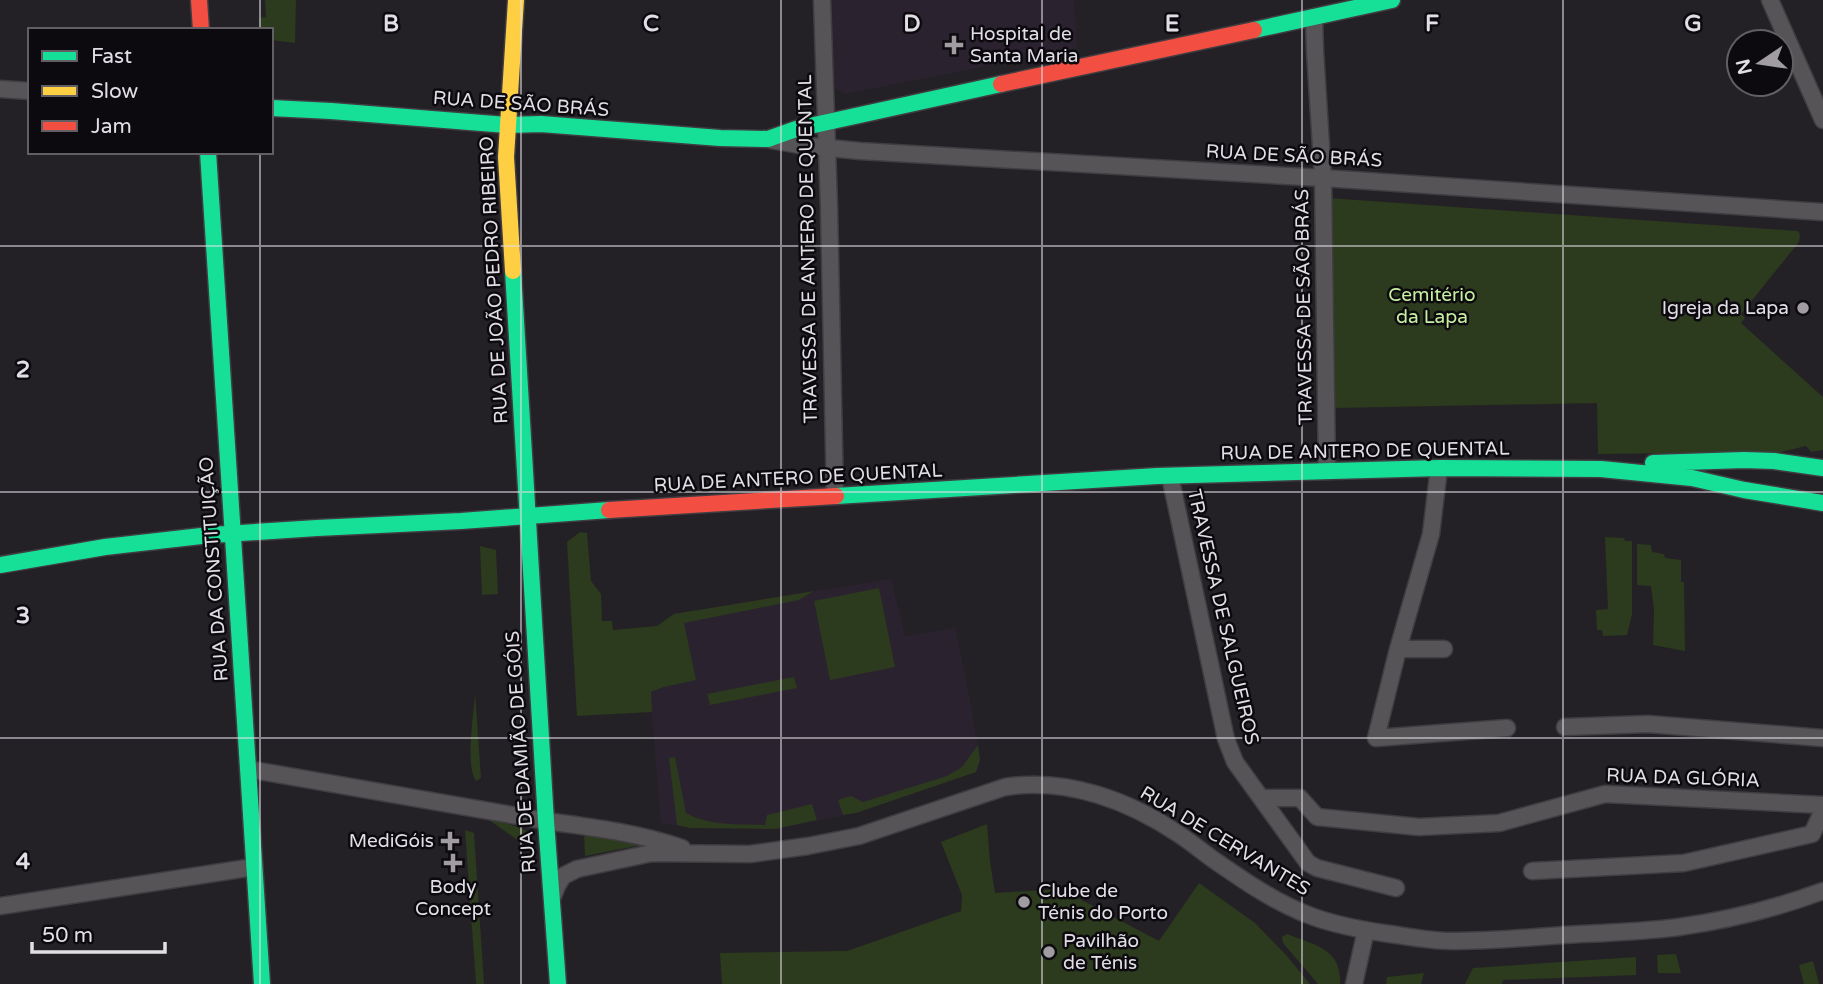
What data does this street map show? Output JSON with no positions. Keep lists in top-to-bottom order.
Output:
{
  "streets": {
    "main road": [
      "RUA DE SÃO BRÁS",
      "RUA DE JOÃO PEDRO RIBEIRO",
      "RUA DE ANTERO DE QUENTAL",
      "RUA DA CONSTITUIÇÃO",
      "RUA DE DAMIÃO DE GÓIS"
    ],
    "street": [
      "TRAVESSA DE ANTERO DE QUENTAL",
      "TRAVESSA DE SÃO BRÁS",
      "TRAVESSA DE SALGUEIROS",
      "RUA DA GLÓRIA",
      "RUA DE CERVANTES"
    ]
  },
  "crossings": [
    ["RUA DE SÃO BRÁS", "TRAVESSA DE ANTERO DE QUENTAL"],
    ["RUA DE SÃO BRÁS", "RUA DE JOÃO PEDRO RIBEIRO"],
    ["RUA DE SÃO BRÁS", "TRAVESSA DE SÃO BRÁS"],
    ["TRAVESSA DE ANTERO DE QUENTAL", "RUA DE ANTERO DE QUENTAL"],
    ["RUA DE JOÃO PEDRO RIBEIRO", "RUA DE ANTERO DE QUENTAL"],
    ["RUA DE JOÃO PEDRO RIBEIRO", "RUA DE DAMIÃO DE GÓIS"],
    ["TRAVESSA DE SÃO BRÁS", "RUA DE ANTERO DE QUENTAL"],
    ["RUA DE ANTERO DE QUENTAL", "RUA DA CONSTITUIÇÃO"],
    ["RUA DE ANTERO DE QUENTAL", "TRAVESSA DE SALGUEIROS"],
    ["RUA DE ANTERO DE QUENTAL", "RUA DE DAMIÃO DE GÓIS"],
    ["RUA DA CONSTITUIÇÃO", "RUA DE CERVANTES"],
    ["TRAVESSA DE SALGUEIROS", "RUA DA GLÓRIA"],
    ["RUA DE DAMIÃO DE GÓIS", "RUA DE CERVANTES"]
  ],
  "parks": ["Cemitério da Lapa"],
  "places": {
    "health": ["Hospital de Santa Maria", "MediGóis", "Body Concept"],
    "other": ["Igreja da Lapa", "Clube de Ténis do Porto", "Pavilhão de Ténis"]
  },
  "legend": ["Fast", "Slow", "Jam"],
  "scale_bar": "50 m",
  "north": "left",
  "grid": {
    "columns": [
      "B",
      "C",
      "D",
      "E",
      "F",
      "G"
    ],
    "rows": ["2", "3", "4"]
  }
}
